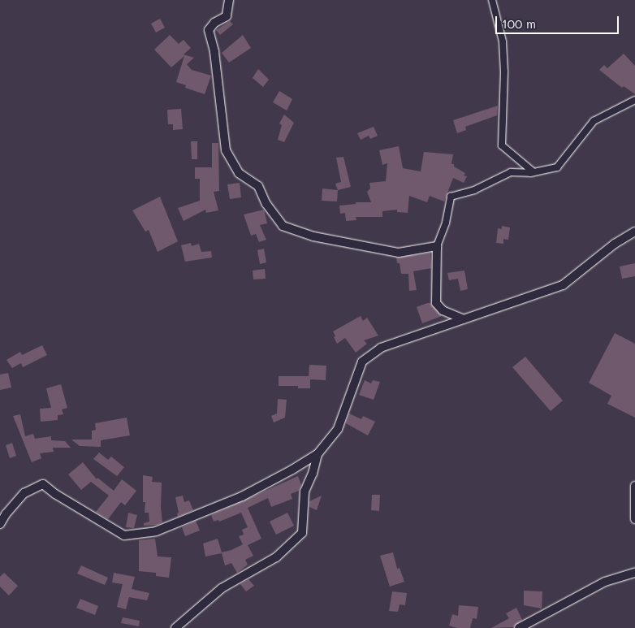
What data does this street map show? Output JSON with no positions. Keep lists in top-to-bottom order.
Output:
{
  "scale_bar": "100 m"
}
